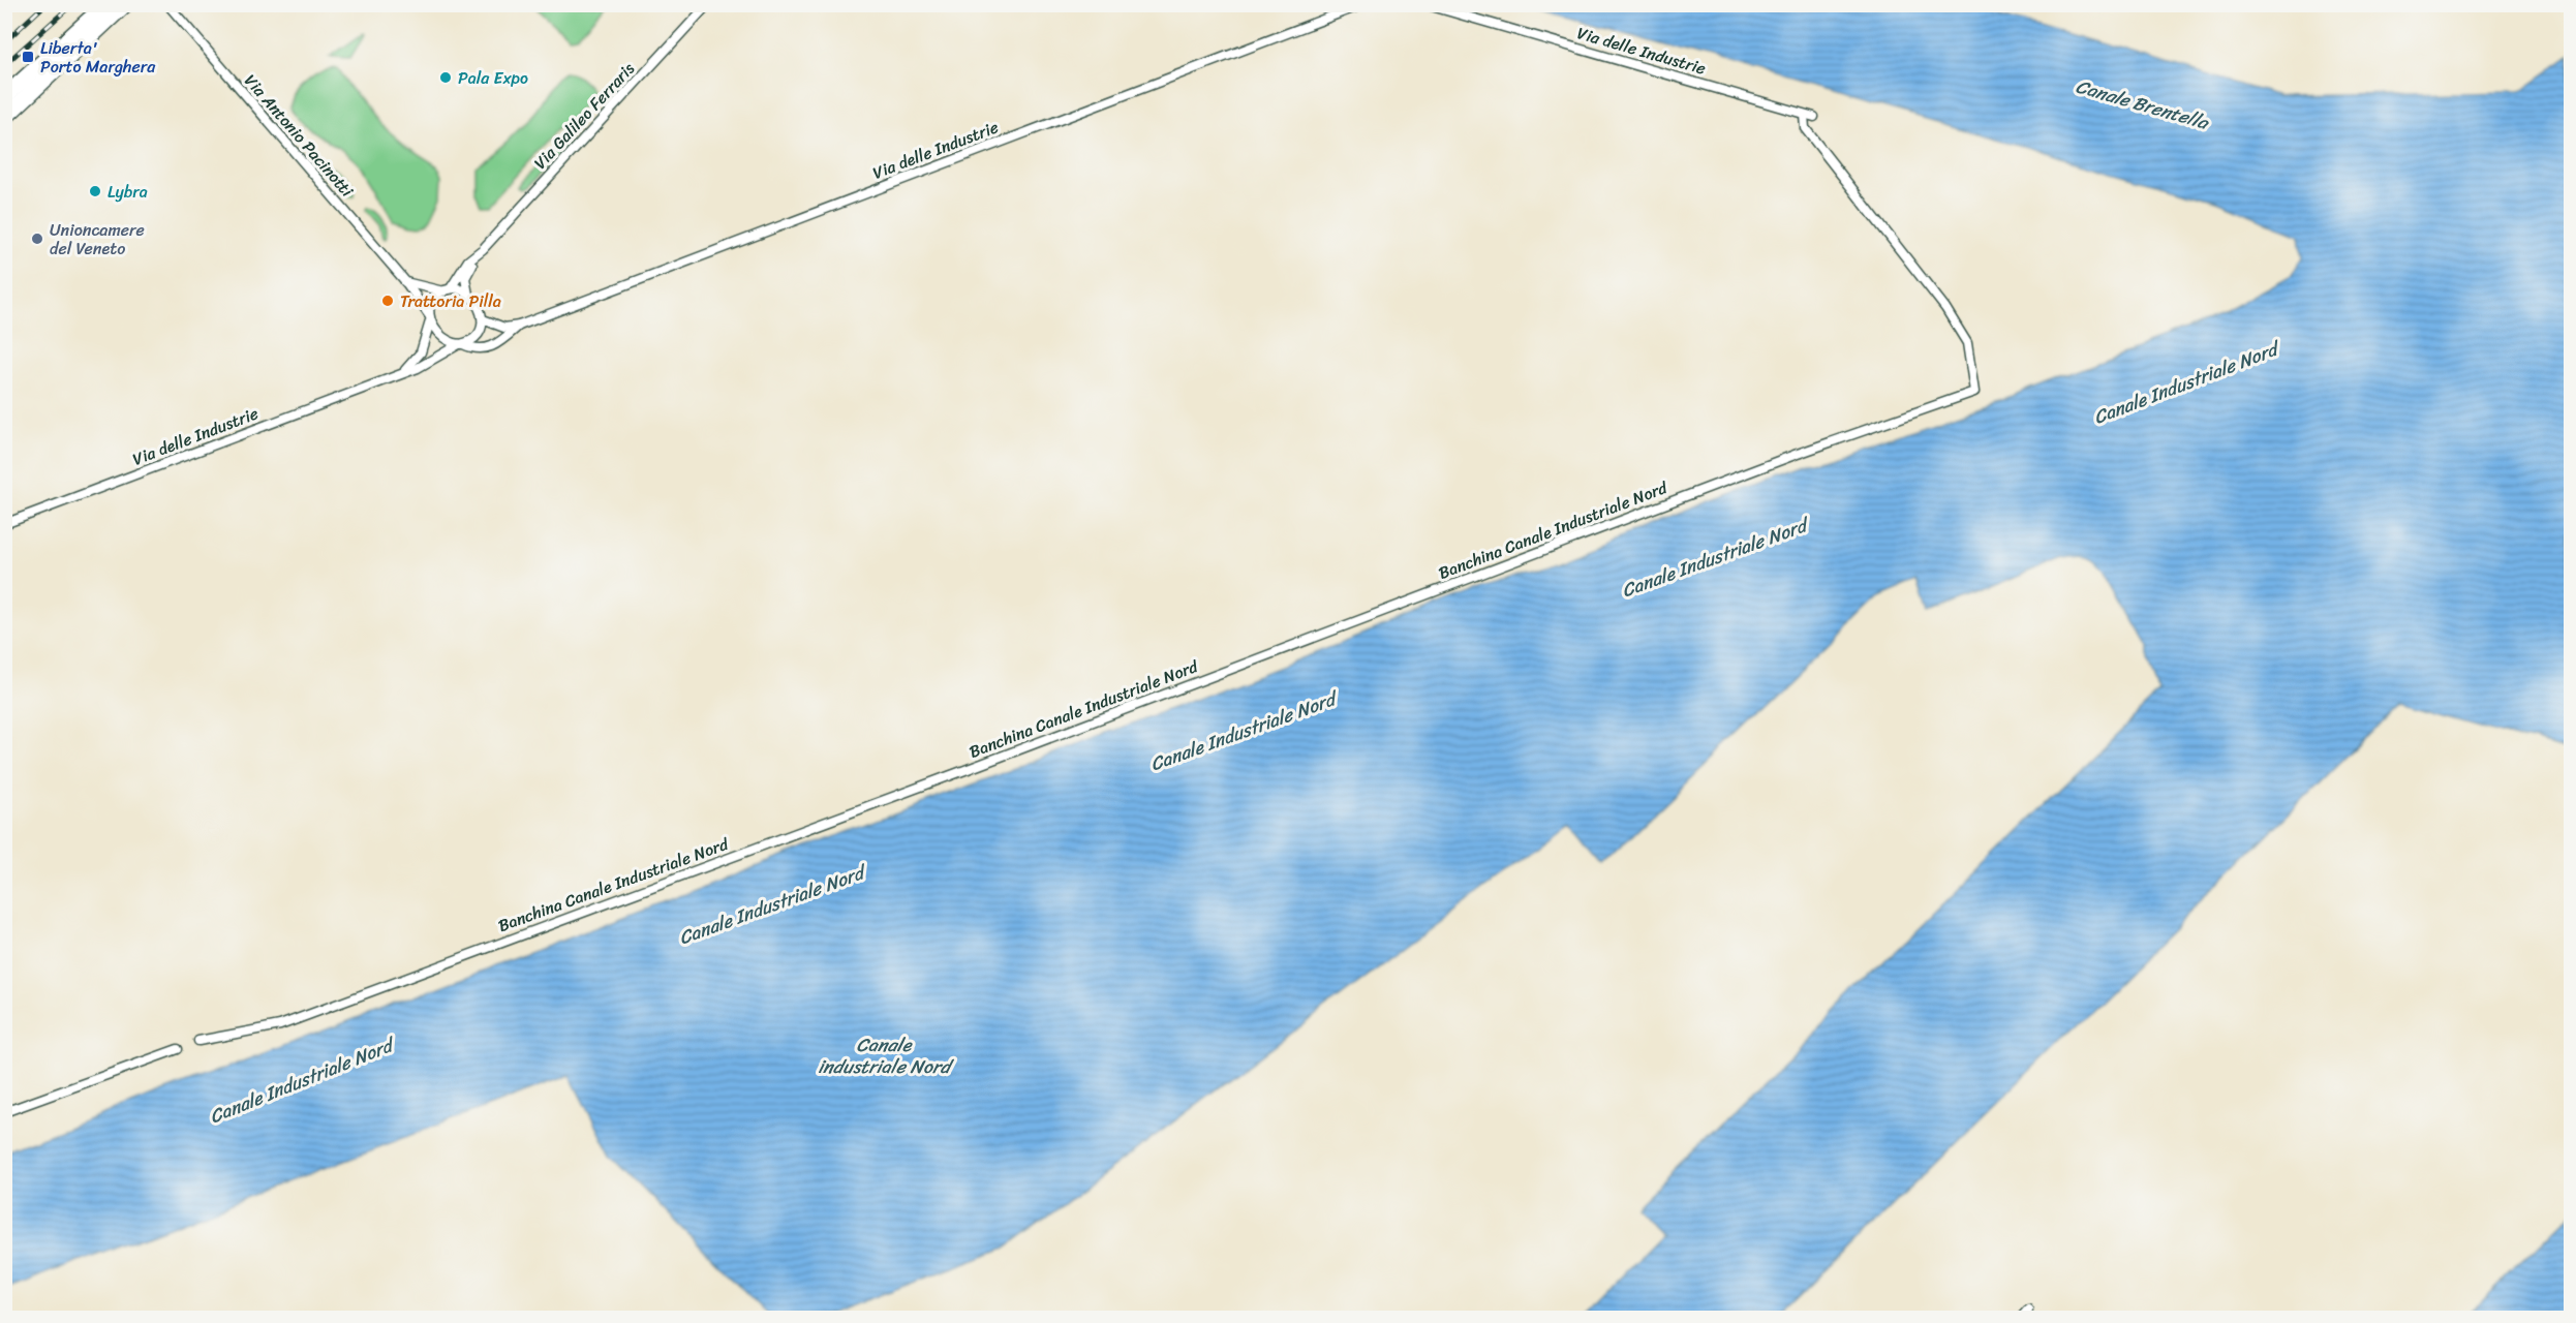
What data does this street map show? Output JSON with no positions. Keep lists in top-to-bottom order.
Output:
{
  "streets": {
    "street": [
      "Via delle Industrie",
      "Via Galileo Ferraris",
      "Via Antonio Pacinotti",
      "Banchina Canale Industriale Nord"
    ]
  },
  "crossings": [
    ["Via delle Industrie", "Via Galileo Ferraris"],
    ["Via delle Industrie", "Via Antonio Pacinotti"],
    ["Via delle Industrie", "Banchina Canale Industriale Nord"],
    ["Via Galileo Ferraris", "Via Antonio Pacinotti"]
  ],
  "water": ["Canale Brentella", "Canale Industriale Nord", "Canale industriale Nord"],
  "places": {
    "transit": ["Liberta' Porto Marghera"],
    "other": [
      "Pala Expo",
      "Lybra",
      "Unioncamere del Veneto",
      "Trattoria Pilla"
    ]
  }
}
